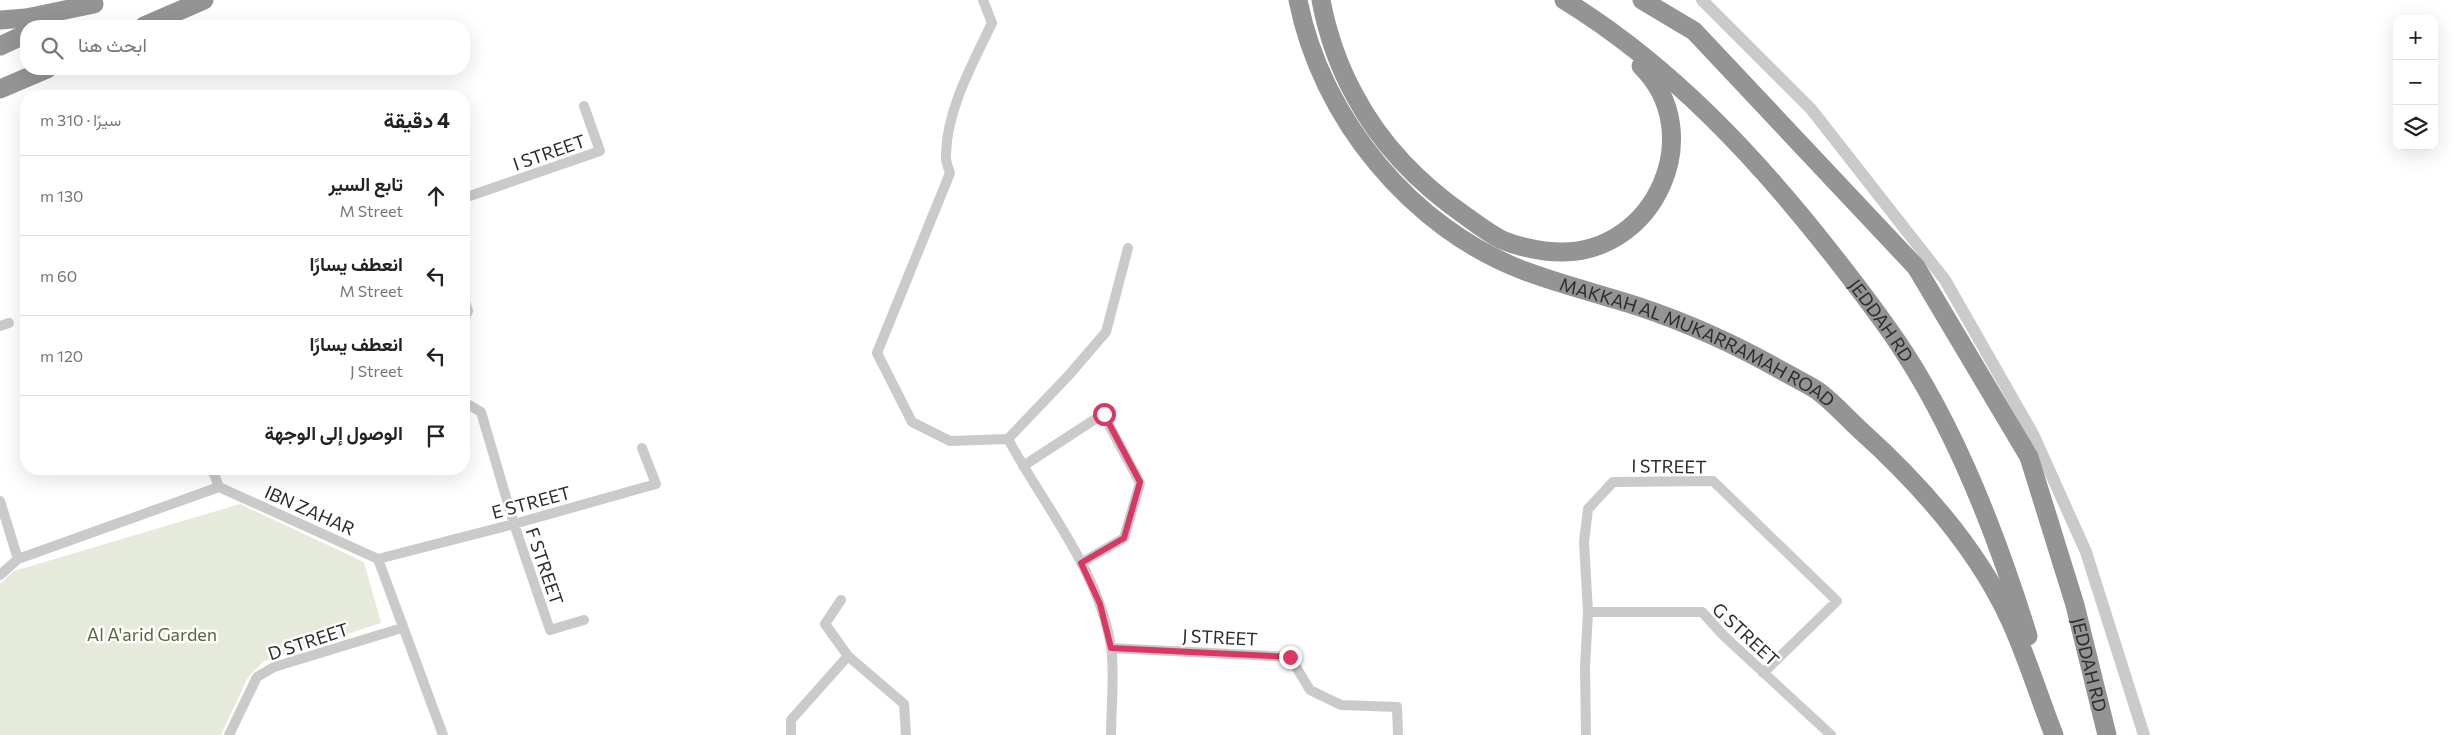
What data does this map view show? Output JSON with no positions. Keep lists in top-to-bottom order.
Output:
{
  "streets": {
    "highway": ["JEDDAH RD", "MAKKAH AL MUKARRAMAH ROAD"],
    "street": [
      "I STREET",
      "E STREET",
      "IBN ZAHAR",
      "F STREET",
      "G STREET",
      "J STREET",
      "D STREET"
    ]
  },
  "crossings": [
    ["I STREET", "G STREET"],
    ["JEDDAH RD", "MAKKAH AL MUKARRAMAH ROAD"],
    ["E STREET", "IBN ZAHAR"],
    ["E STREET", "F STREET"]
  ],
  "parks": ["Al A'arid Garden"],
  "page": {
    "map_buttons": ["+", "−"],
    "search": "ابحث هنا",
    "heading": ["4 دقيقة", "سيرًا · 310 m"],
    "list": [
      ["تابع السير", "M Street", "130 m"],
      ["انعطف يسارًا", "M Street", "60 m"],
      ["انعطف يسارًا", "J Street", "120 m"],
      "الوصول إلى الوجهة"
    ]
  }
}
